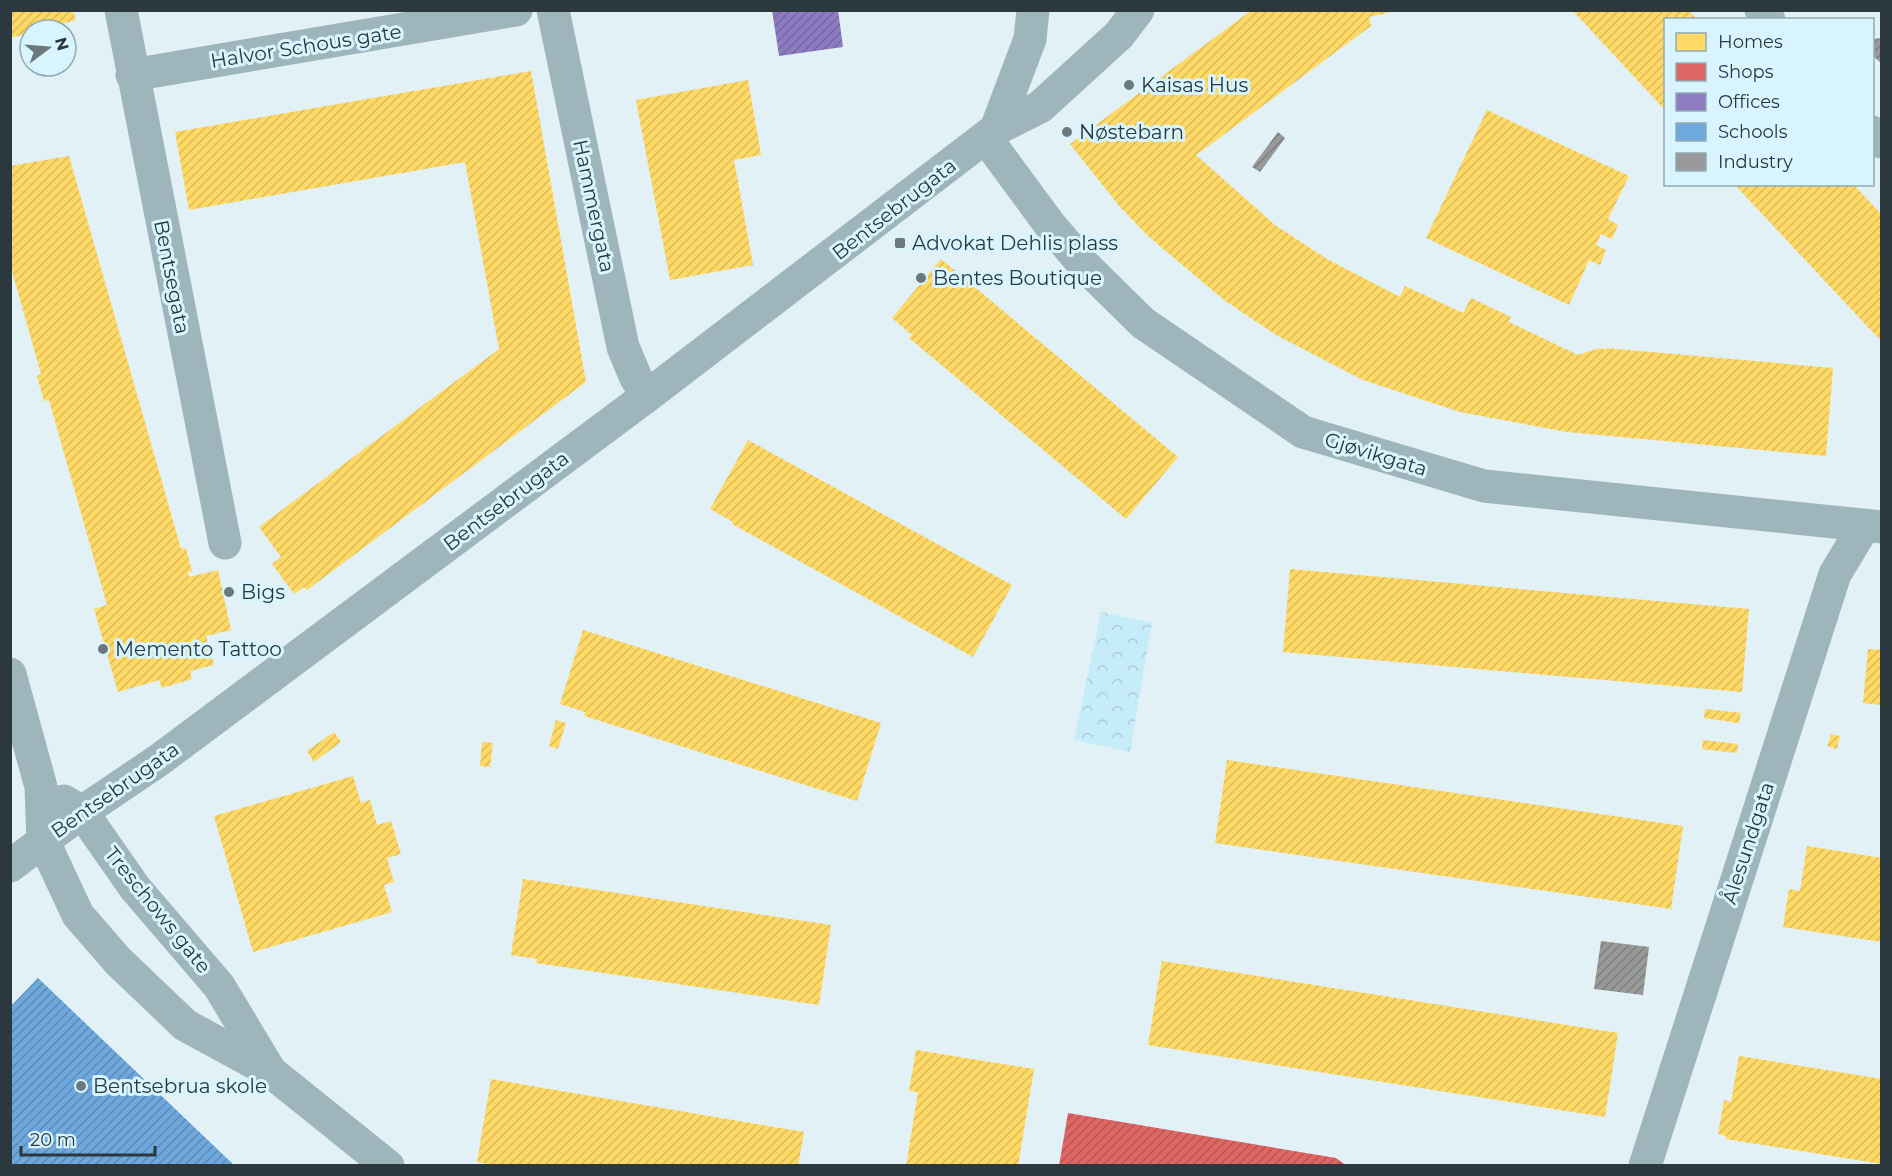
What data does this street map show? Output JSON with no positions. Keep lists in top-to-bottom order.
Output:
{
  "streets": {
    "street": [
      "Halvor Schous gate",
      "Hammergata",
      "Bentsebrugata",
      "Bentsegata",
      "Gjøvikgata",
      "Ålesundgata",
      "Treschows gate"
    ]
  },
  "crossings": [
    ["Halvor Schous gate", "Bentsegata"],
    ["Hammergata", "Bentsebrugata"],
    ["Bentsebrugata", "Gjøvikgata"],
    ["Bentsebrugata", "Treschows gate"],
    ["Gjøvikgata", "Ålesundgata"]
  ],
  "places": {
    "other": [
      "Kaisas Hus",
      "Nøstebarn",
      "Bentes Boutique",
      "Bigs",
      "Memento Tattoo",
      "Bentsebrua skole"
    ],
    "transit": ["Advokat Dehlis plass"]
  },
  "legend": [
    "Homes",
    "Shops",
    "Offices",
    "Schools",
    "Industry"
  ],
  "scale_bar": "20 m",
  "north": "right"
}
